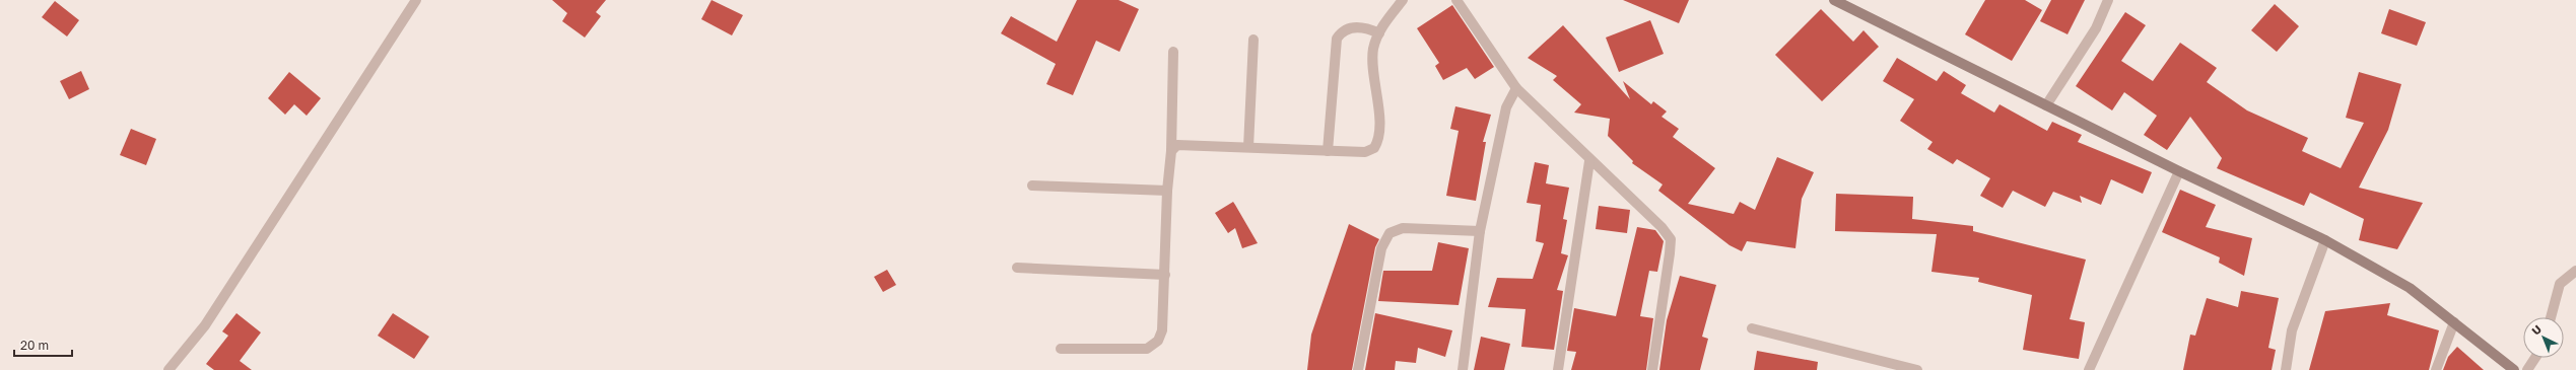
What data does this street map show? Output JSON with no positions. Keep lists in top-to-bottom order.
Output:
{
  "scale_bar": "20 m",
  "north": "top left"
}
